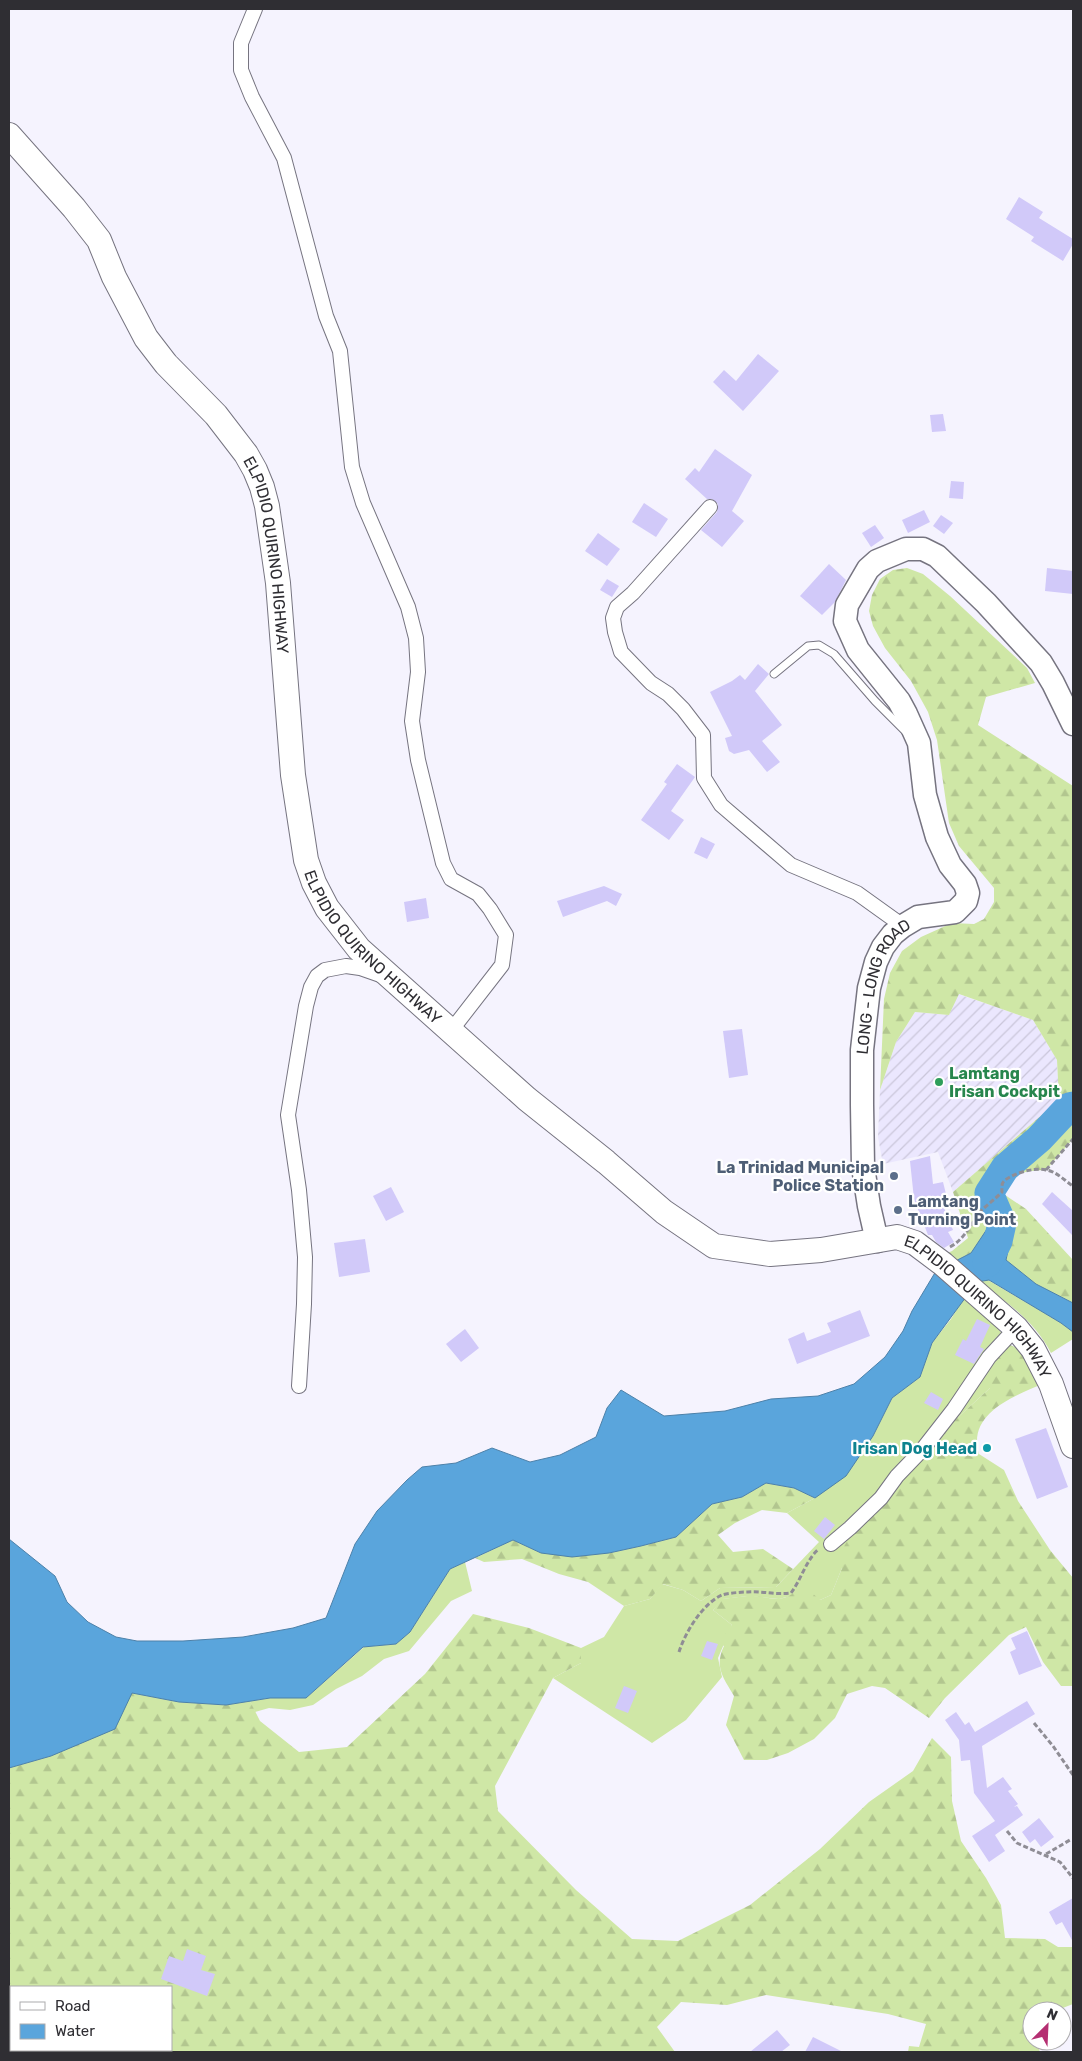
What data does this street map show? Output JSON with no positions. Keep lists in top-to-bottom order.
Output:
{
  "streets": {
    "highway": ["ELPIDIO QUIRINO HIGHWAY"],
    "main road": ["LONG - LONG ROAD"]
  },
  "crossings": [
    ["ELPIDIO QUIRINO HIGHWAY", "LONG - LONG ROAD"]
  ],
  "places": [
    "Lamtang Irisan Cockpit",
    "La Trinidad Municipal Police Station",
    "Lamtang Turning Point",
    "Irisan Dog Head"
  ],
  "legend": ["Road", "Water"],
  "north": "top right"
}
